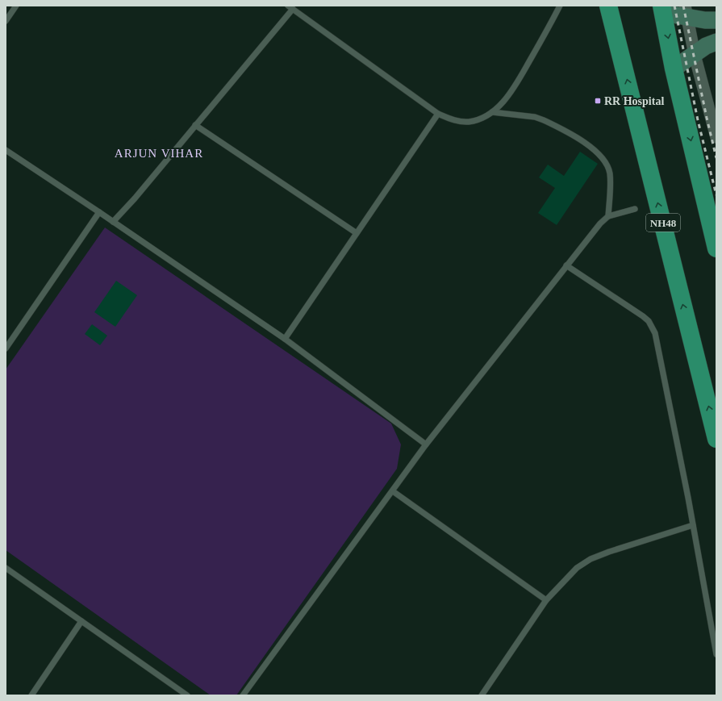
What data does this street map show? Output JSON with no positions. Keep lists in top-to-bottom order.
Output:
{
  "streets": {
    "highway": ["NH48"]
  },
  "districts": ["ARJUN VIHAR"],
  "places": {
    "transit": ["RR Hospital"]
  }
}
